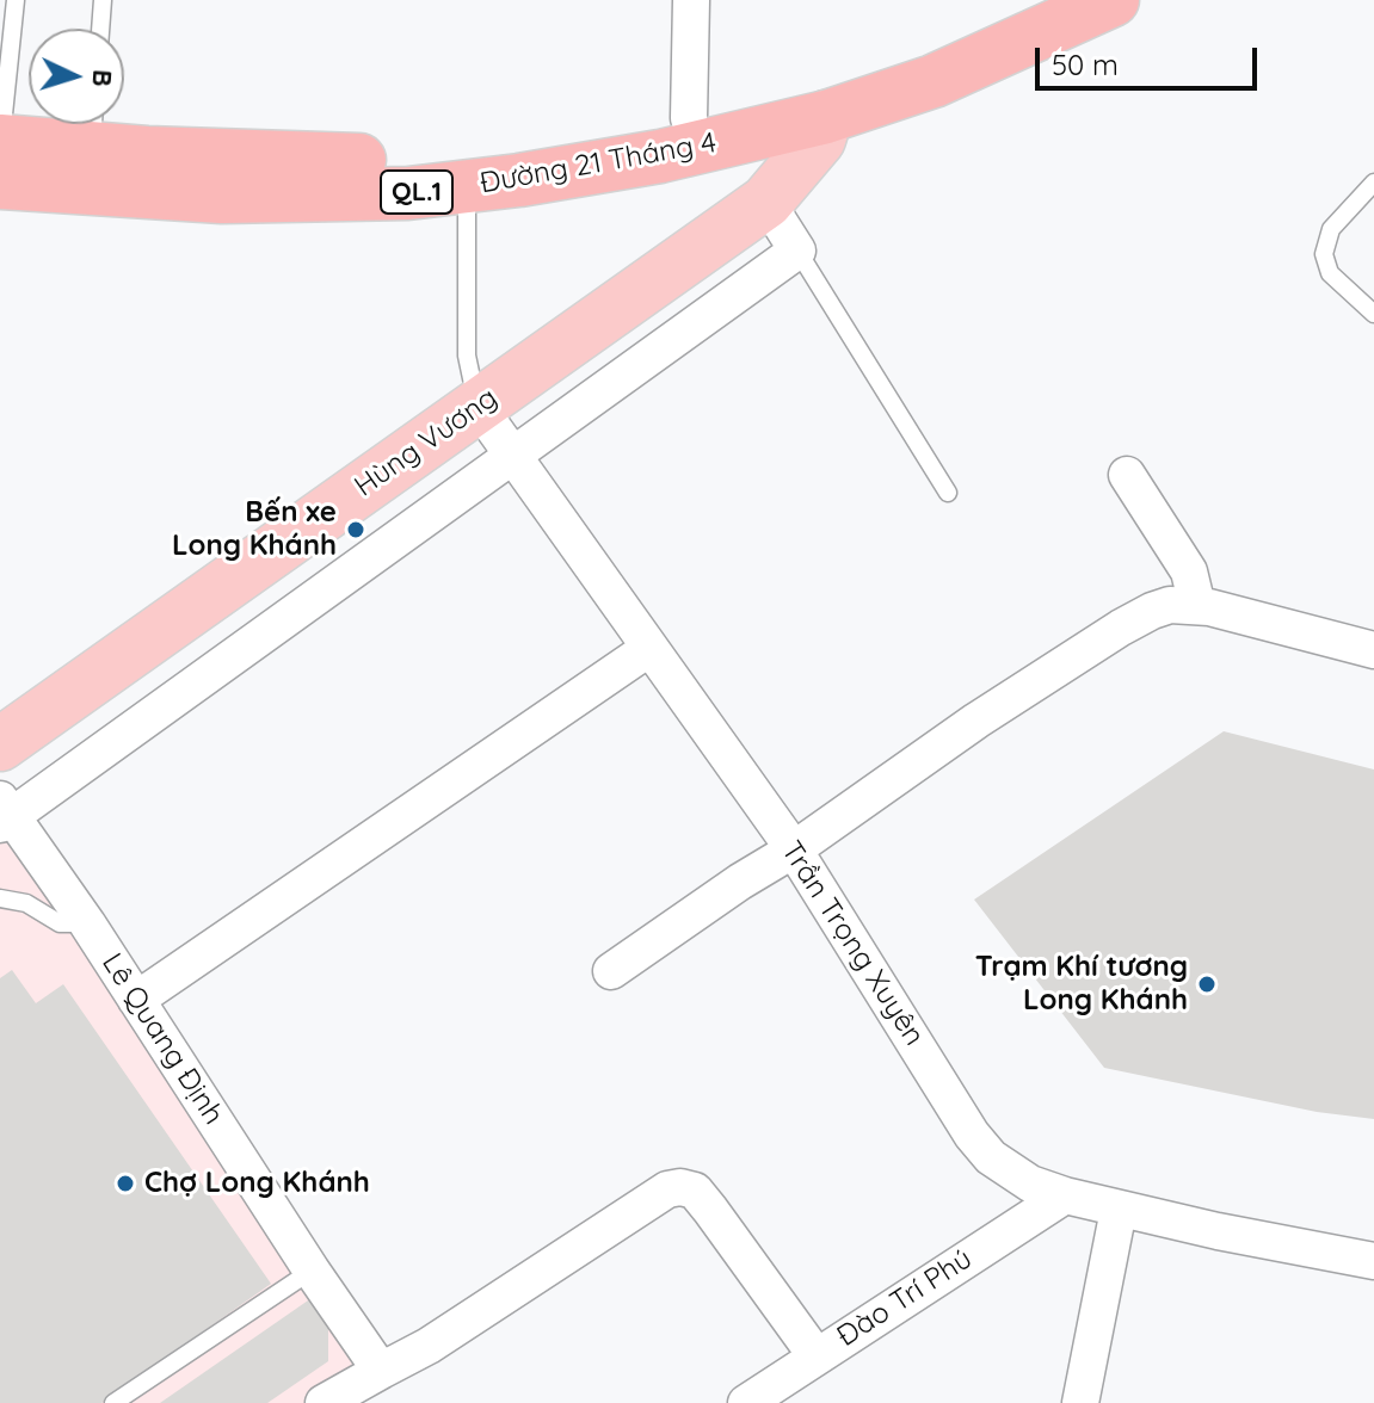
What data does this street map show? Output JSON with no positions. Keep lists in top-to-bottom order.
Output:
{
  "streets": {
    "highway": ["Đường 21 Tháng 4", "QL.1"],
    "main road": ["Hùng Vương"],
    "street": ["Trần Trọng Xuyên", "Lê Quang Định", "Đào Trí Phú"]
  },
  "crossings": [
    ["Đường 21 Tháng 4", "Hùng Vương"],
    ["Hùng Vương", "Trần Trọng Xuyên"],
    ["Trần Trọng Xuyên", "Đào Trí Phú"]
  ],
  "places": ["Bến xe Long Khánh", "Trạm Khí tương Long Khánh", "Chợ Long Khánh"],
  "scale_bar": "50 m",
  "north": "right"
}
